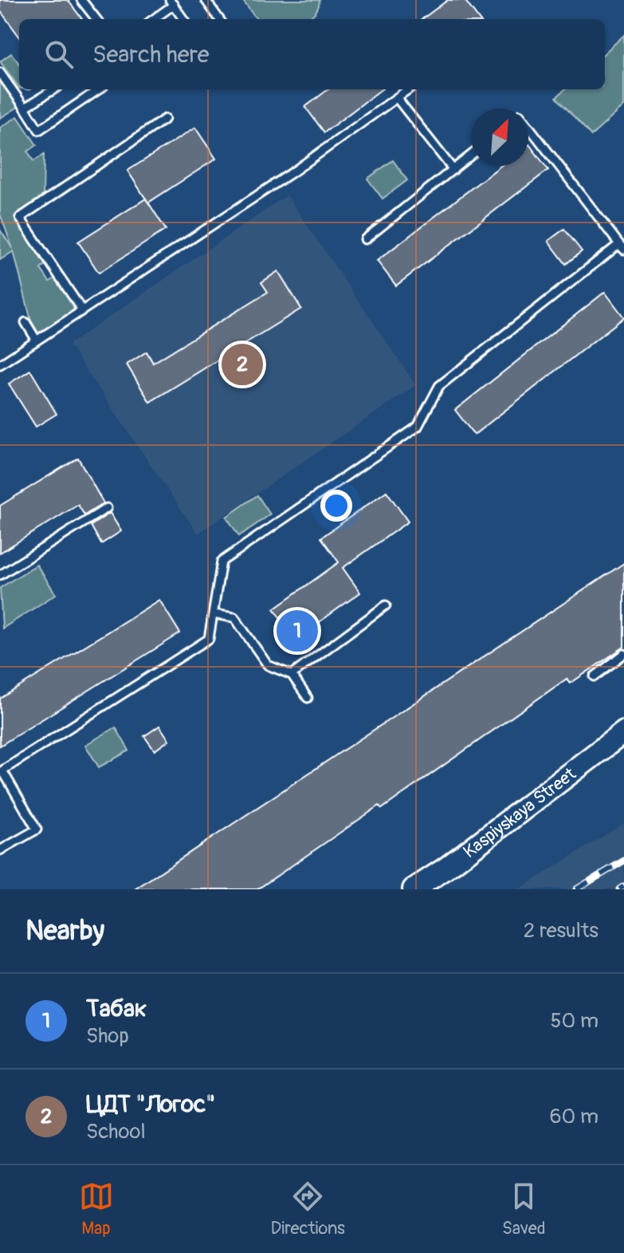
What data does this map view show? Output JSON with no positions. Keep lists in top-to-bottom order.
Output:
{
  "streets": {
    "main road": ["Kaspiyskaya Street"]
  },
  "north": "top right",
  "page": {
    "search": "Search here",
    "pins": ["2", "1"],
    "heading": ["Nearby", "2 results"],
    "list": [
      {
        "mark": "1",
        "name": "Табак",
        "note": "Shop",
        "value": "50 m"
      },
      {
        "mark": "2",
        "name": "ЦДТ \"Логос\"",
        "note": "School",
        "value": "60 m"
      }
    ],
    "nav": ["Map", "Directions", "Saved"]
  }
}
